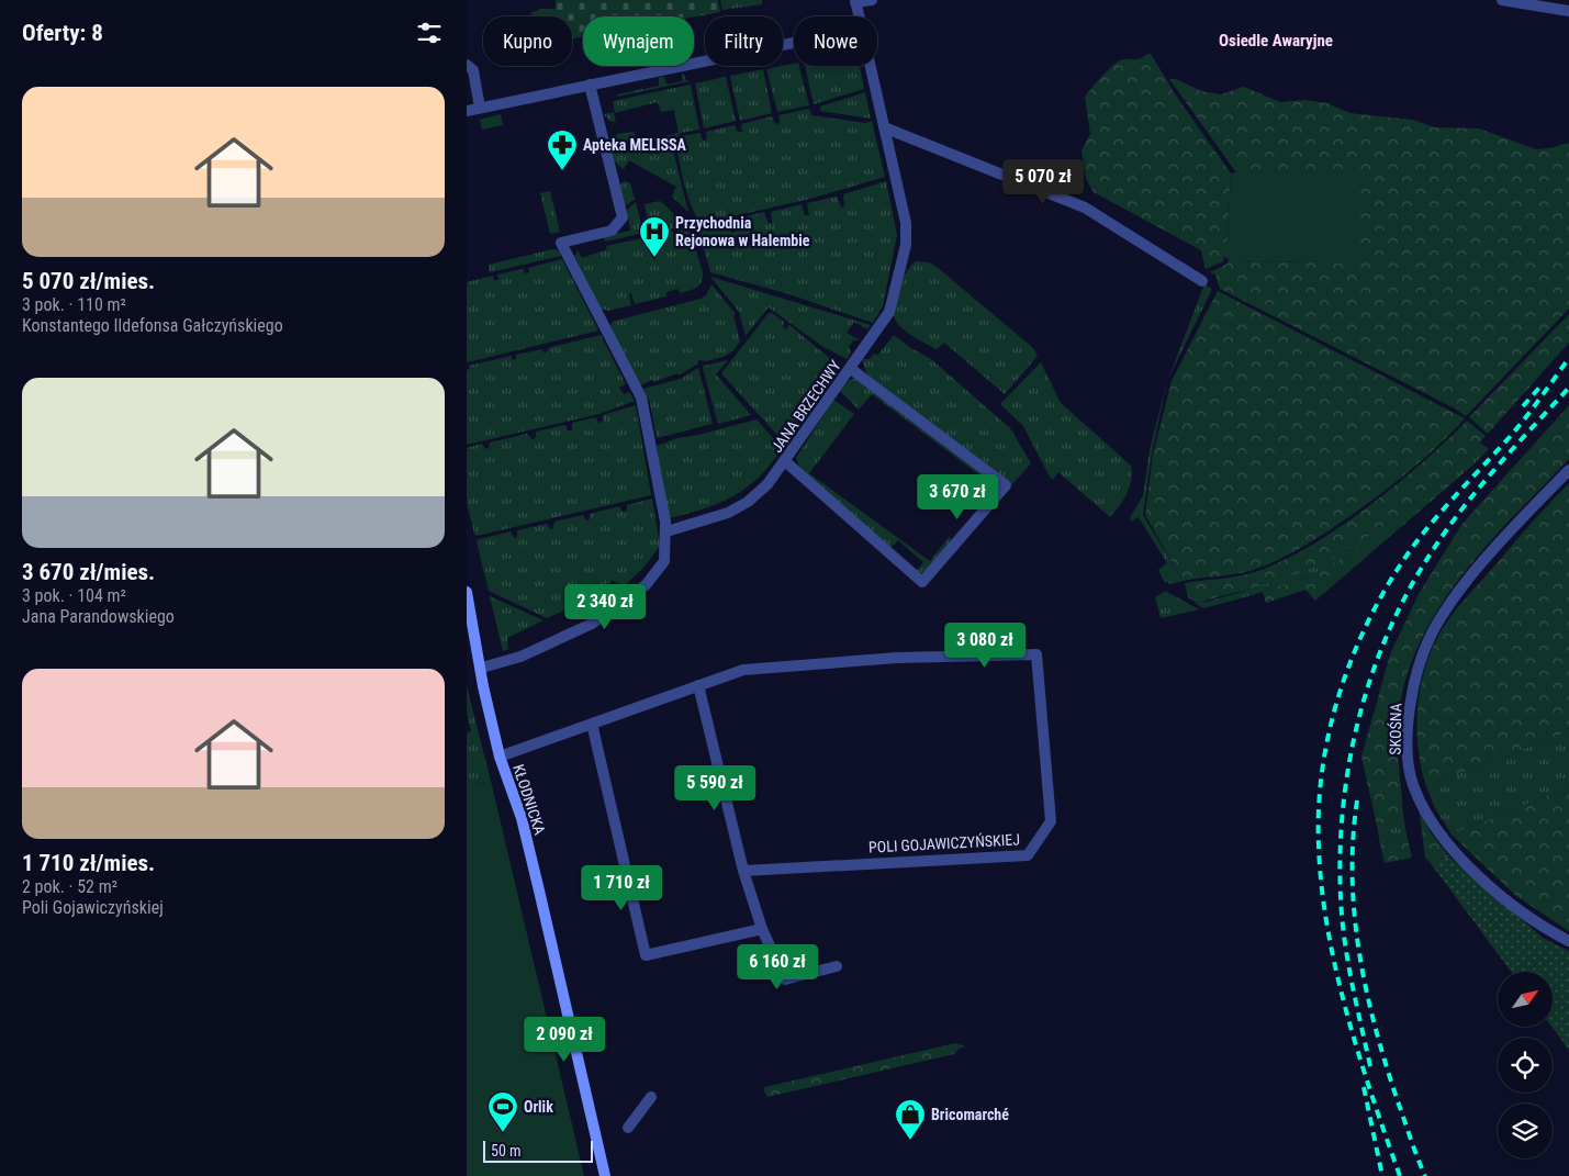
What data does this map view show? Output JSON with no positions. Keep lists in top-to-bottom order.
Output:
{
  "streets": {
    "street": [
      "JANA BRZECHWY",
      "SKOŚNA",
      "KŁODNICKA",
      "POLI GOJAWICZYŃSKIEJ"
    ]
  },
  "crossings": [
    ["KŁODNICKA", "POLI GOJAWICZYŃSKIEJ"]
  ],
  "districts": ["Osiedle Awaryjne"],
  "places": {
    "pharmacy": ["Apteka MELISSA"],
    "hospital": ["Przychodnia Rejonowa w Halembie"],
    "sports": ["Orlik"],
    "shop": ["Bricomarché"]
  },
  "scale_bar": "50 m",
  "north": "top right",
  "page": {
    "heading": "Oferty: 8",
    "chip": [
      "Kupno",
      "Wynajem",
      "Filtry",
      "Nowe"
    ],
    "list": [
      {
        "name": "5 070 zł/mies.",
        "note": "3 pok. · 110 m² · Konstantego Ildefonsa Gałczyńskiego"
      },
      {
        "name": "3 670 zł/mies.",
        "note": "3 pok. · 104 m² · Jana Parandowskiego"
      },
      {
        "name": "1 710 zł/mies.",
        "note": "2 pok. · 52 m² · Poli Gojawiczyńskiej"
      }
    ],
    "price": [
      "5 070 zł",
      "3 670 zł",
      "2 340 zł",
      "3 080 zł",
      "5 590 zł",
      "1 710 zł",
      "6 160 zł",
      "2 090 zł"
    ],
    "scale": "50 m"
  }
}
